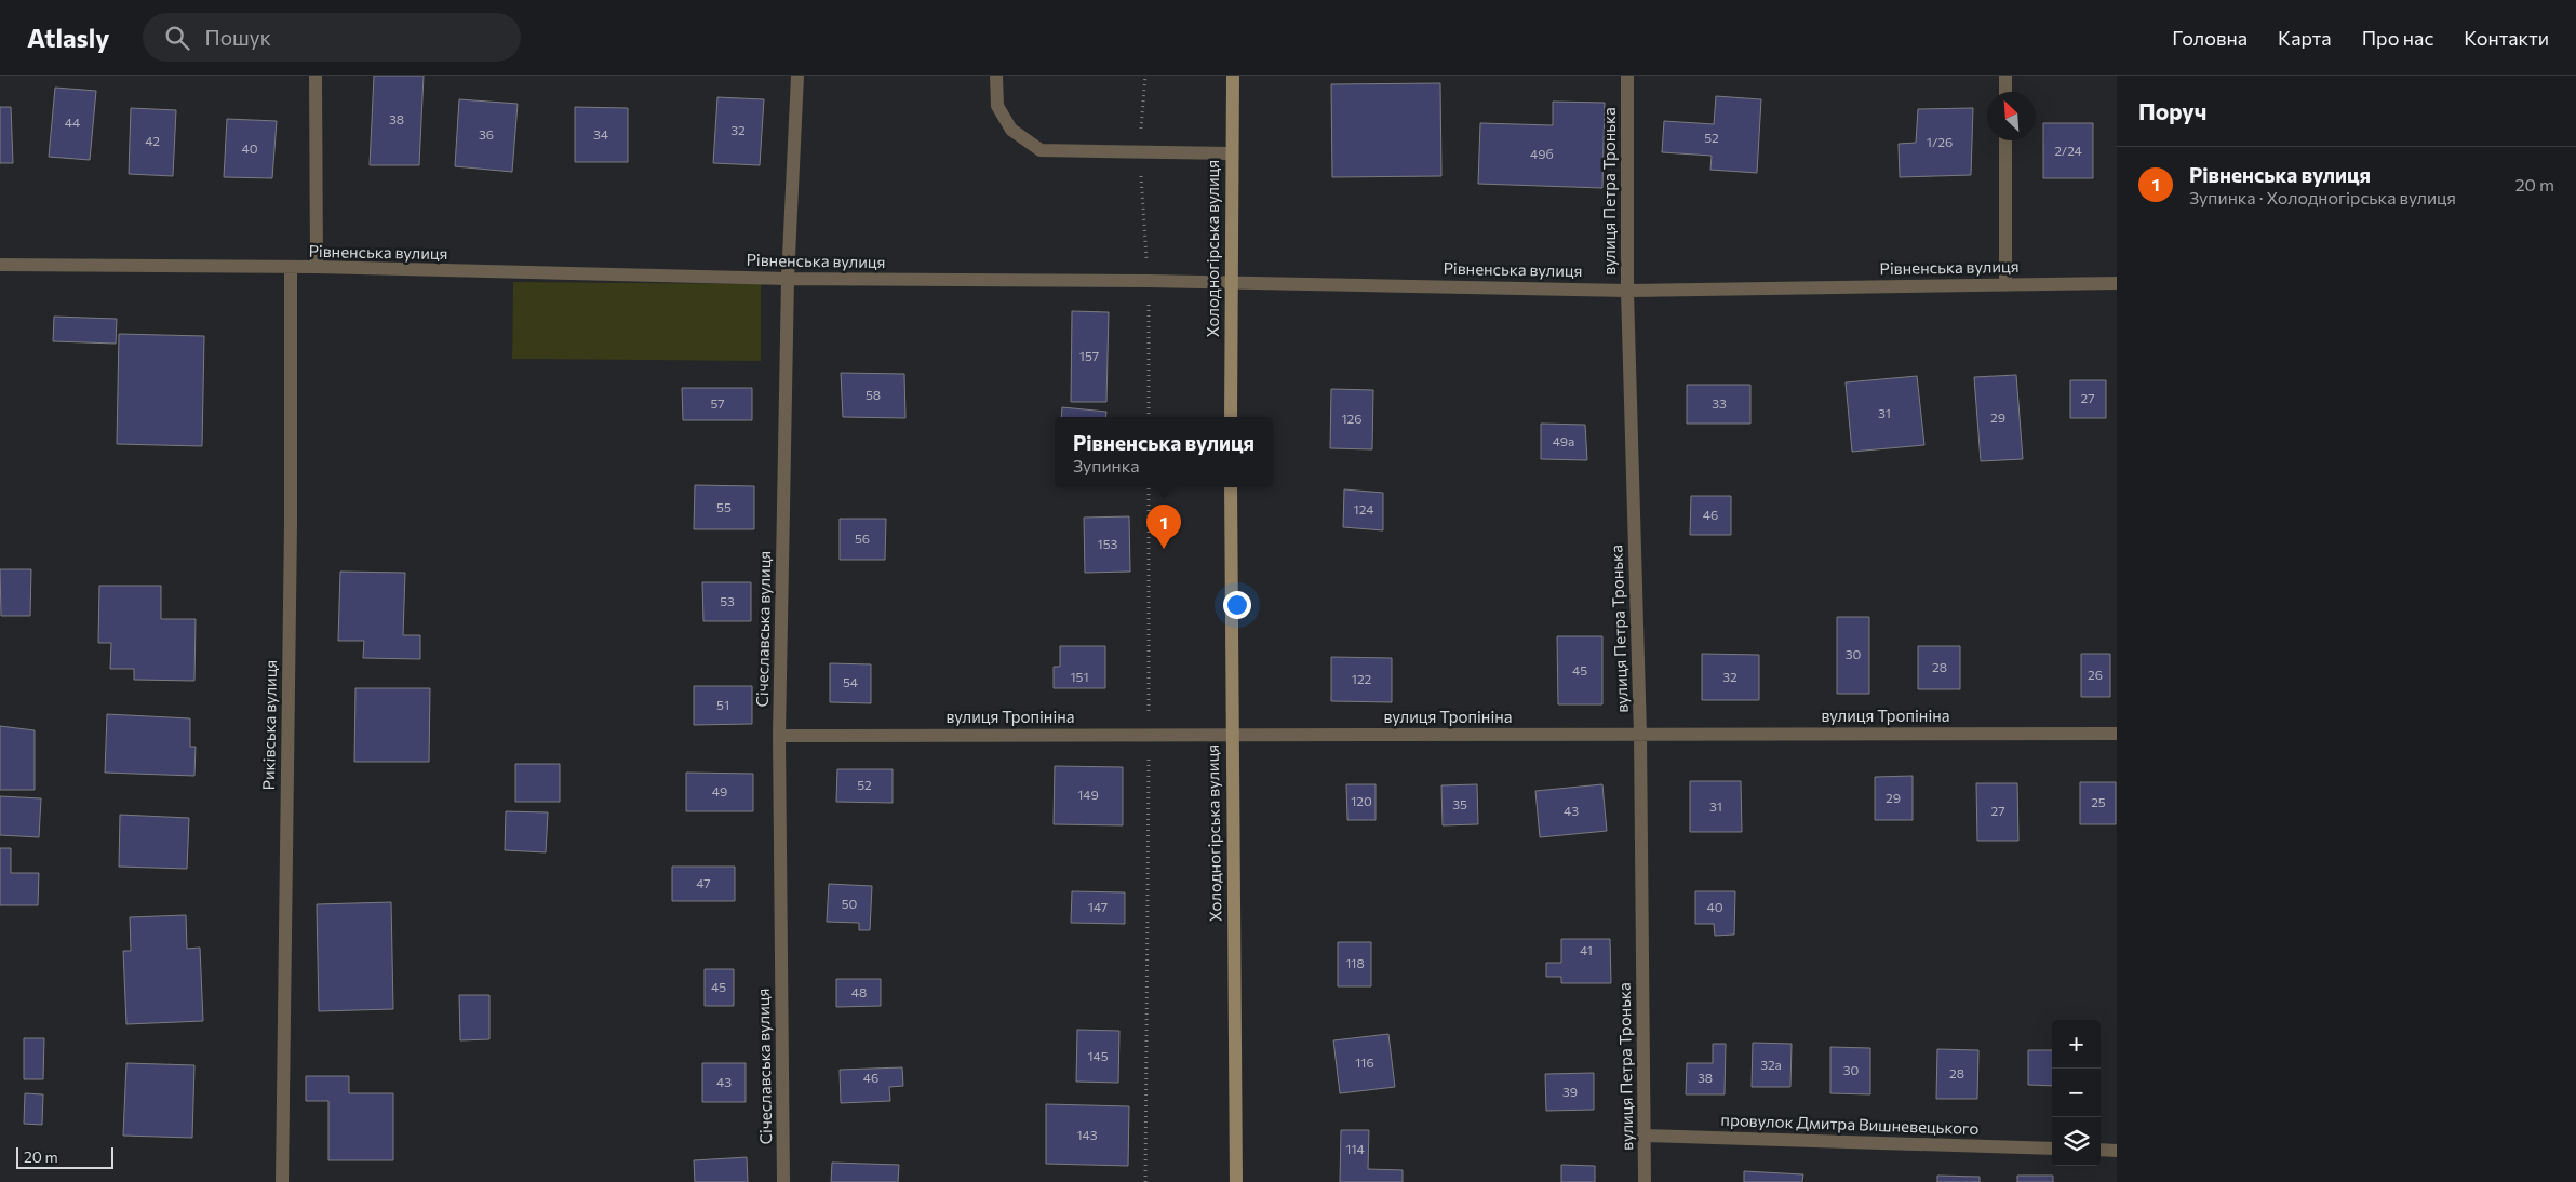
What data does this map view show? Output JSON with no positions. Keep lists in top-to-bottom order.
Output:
{
  "streets": {
    "main road": ["Холодногірська вулиця"],
    "street": [
      "вулиця Петра Тронька",
      "Рівненська вулиця",
      "Січеславська вулиця",
      "вулиця Тропініна",
      "Риківська вулиця",
      "провулок Дмитра Вишневецького"
    ]
  },
  "crossings": [
    ["вулиця Петра Тронька", "Рівненська вулиця"],
    ["вулиця Петра Тронька", "вулиця Тропініна"],
    ["вулиця Петра Тронька", "провулок Дмитра Вишневецького"],
    ["Холодногірська вулиця", "Рівненська вулиця"],
    ["Холодногірська вулиця", "вулиця Тропініна"],
    ["Рівненська вулиця", "Січеславська вулиця"],
    ["Рівненська вулиця", "Риківська вулиця"],
    ["Січеславська вулиця", "вулиця Тропініна"]
  ],
  "house_numbers": [
    "38",
    "44",
    "32",
    "36",
    "34",
    "52",
    "42",
    "1/26",
    "40",
    "2/24",
    "49б",
    "157",
    "58",
    "27",
    "57",
    "33",
    "31",
    "29",
    "126",
    "49а",
    "55",
    "124",
    "46",
    "56",
    "153",
    "53",
    "30",
    "28",
    "45",
    "26",
    "151",
    "32",
    "122",
    "54",
    "51",
    "52",
    "49",
    "149",
    "29",
    "120",
    "25",
    "35",
    "31",
    "43",
    "27",
    "47",
    "50",
    "147",
    "40",
    "41",
    "118",
    "45",
    "48",
    "145",
    "116",
    "32а",
    "30",
    "28",
    "46",
    "38",
    "43",
    "39",
    "143",
    "114"
  ],
  "scale_bar": "20 m",
  "north": "top left",
  "page": {
    "header": "Atlasly",
    "search": "Пошук",
    "nav": [
      "Головна",
      "Карта",
      "Про нас",
      "Контакти"
    ],
    "heading": "Поруч",
    "list": [
      {
        "mark": "1",
        "name": "Рівненська вулиця",
        "note": "Зупинка · Холодногірська вулиця",
        "value": "20 m"
      }
    ],
    "popup": ["Рівненська вулиця", "Зупинка"],
    "pins": "1",
    "map_buttons": ["+", "−"],
    "scale": "20 m"
  }
}
